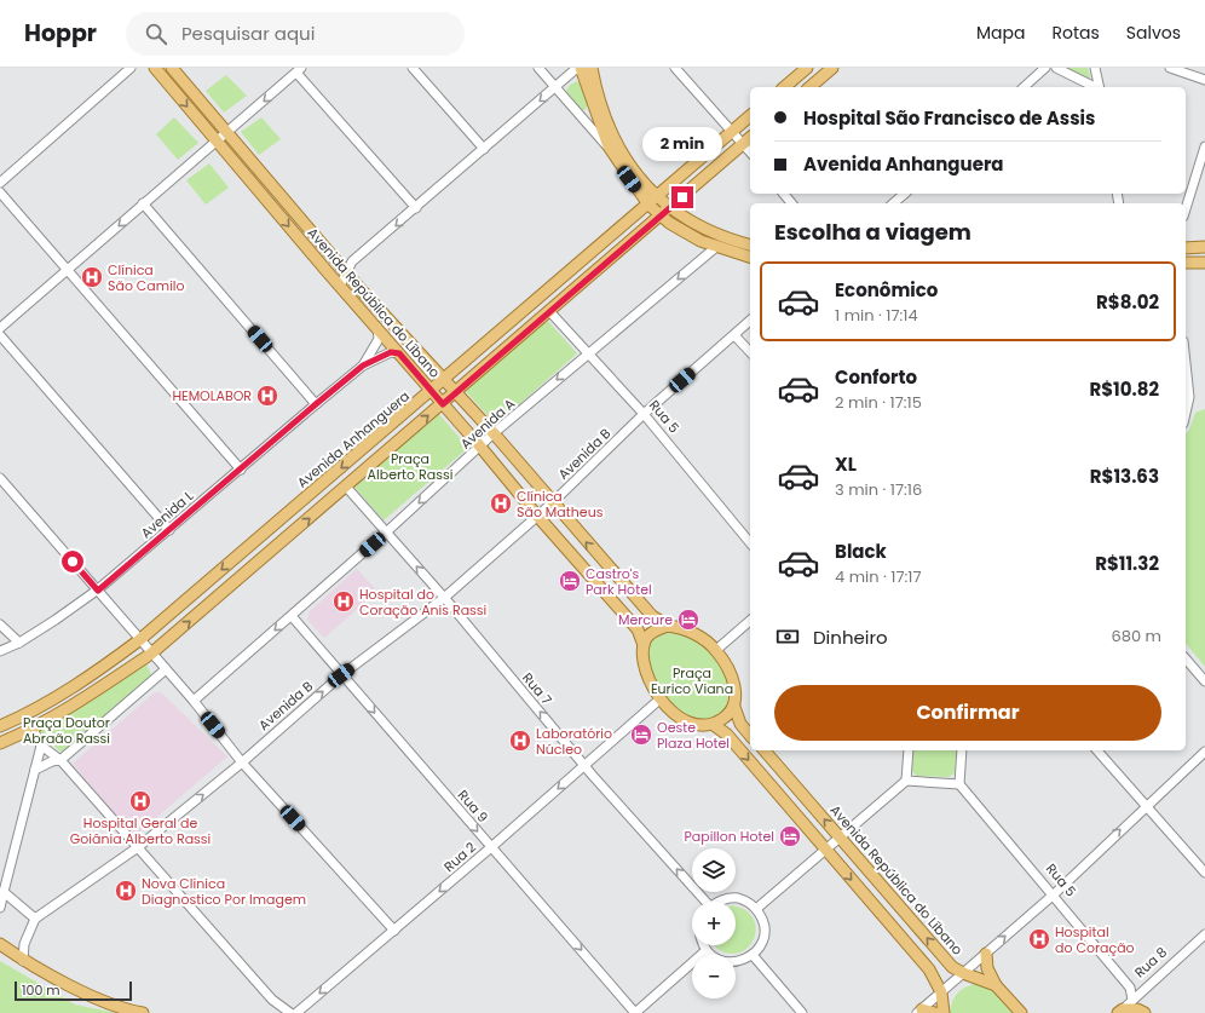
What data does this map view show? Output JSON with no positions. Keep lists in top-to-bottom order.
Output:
{
  "streets": {
    "main road": ["Avenida República do Líbano", "Avenida Anhanguera"],
    "street": [
      "Rua 5",
      "Avenida A",
      "Avenida B",
      "Avenida L",
      "Rua 7",
      "Rua 9",
      "Rua 2",
      "Rua 8"
    ]
  },
  "crossings": [
    ["Avenida República do Líbano", "Avenida A"],
    ["Avenida República do Líbano", "Avenida Anhanguera"],
    ["Avenida República do Líbano", "Avenida B"],
    ["Avenida República do Líbano", "Avenida L"],
    ["Avenida República do Líbano", "Rua 2"],
    ["Rua 5", "Avenida A"],
    ["Rua 5", "Avenida B"],
    ["Rua 5", "Rua 8"],
    ["Avenida A", "Rua 7"],
    ["Avenida A", "Rua 9"],
    ["Avenida B", "Rua 7"],
    ["Avenida B", "Rua 9"],
    ["Rua 7", "Rua 2"],
    ["Rua 9", "Rua 2"]
  ],
  "one_way": [
    "Avenida A",
    "Rua 7",
    "Rua 9",
    "Rua 2"
  ],
  "parks": ["Praça Alberto Rassi", "Praça Eurico Viana", "Praça Doutor Abraão Rassi"],
  "places": {
    "hospital": [
      "Clínica São Camilo",
      "HEMOLABOR",
      "Clínica São Matheus",
      "Hospital do Coração Anis Rassi",
      "Laboratório Núcleo",
      "Hospital Geral de Goiânia Alberto Rassi",
      "Nova Clínica Diagnostico Por Imagem",
      "Hospital do Coração"
    ],
    "hotel": [
      "Castro's Park Hotel",
      "Mercure",
      "Oeste Plaza Hotel",
      "Papillon Hotel"
    ]
  },
  "scale_bar": "100 m",
  "page": {
    "header": "Hoppr",
    "search": "Pesquisar aqui",
    "nav": ["Mapa", "Rotas", "Salvos"],
    "banner": ["Hospital São Francisco de Assis", "Avenida Anhanguera"],
    "bubble": "2 min",
    "heading": "Escolha a viagem",
    "list": [
      {
        "name": "Econômico",
        "note": "1 min · 17:14",
        "value": "R$8.02"
      },
      {
        "name": "Conforto",
        "note": "2 min · 17:15",
        "value": "R$10.82"
      },
      {
        "name": "XL",
        "note": "3 min · 17:16",
        "value": "R$13.63"
      },
      {
        "name": "Black",
        "note": "4 min · 17:17",
        "value": "R$11.32"
      }
    ],
    "pay": ["Dinheiro", "680 m"],
    "buttons": "Confirmar",
    "map_buttons": ["+", "−"],
    "scale": "100 m"
  }
}
